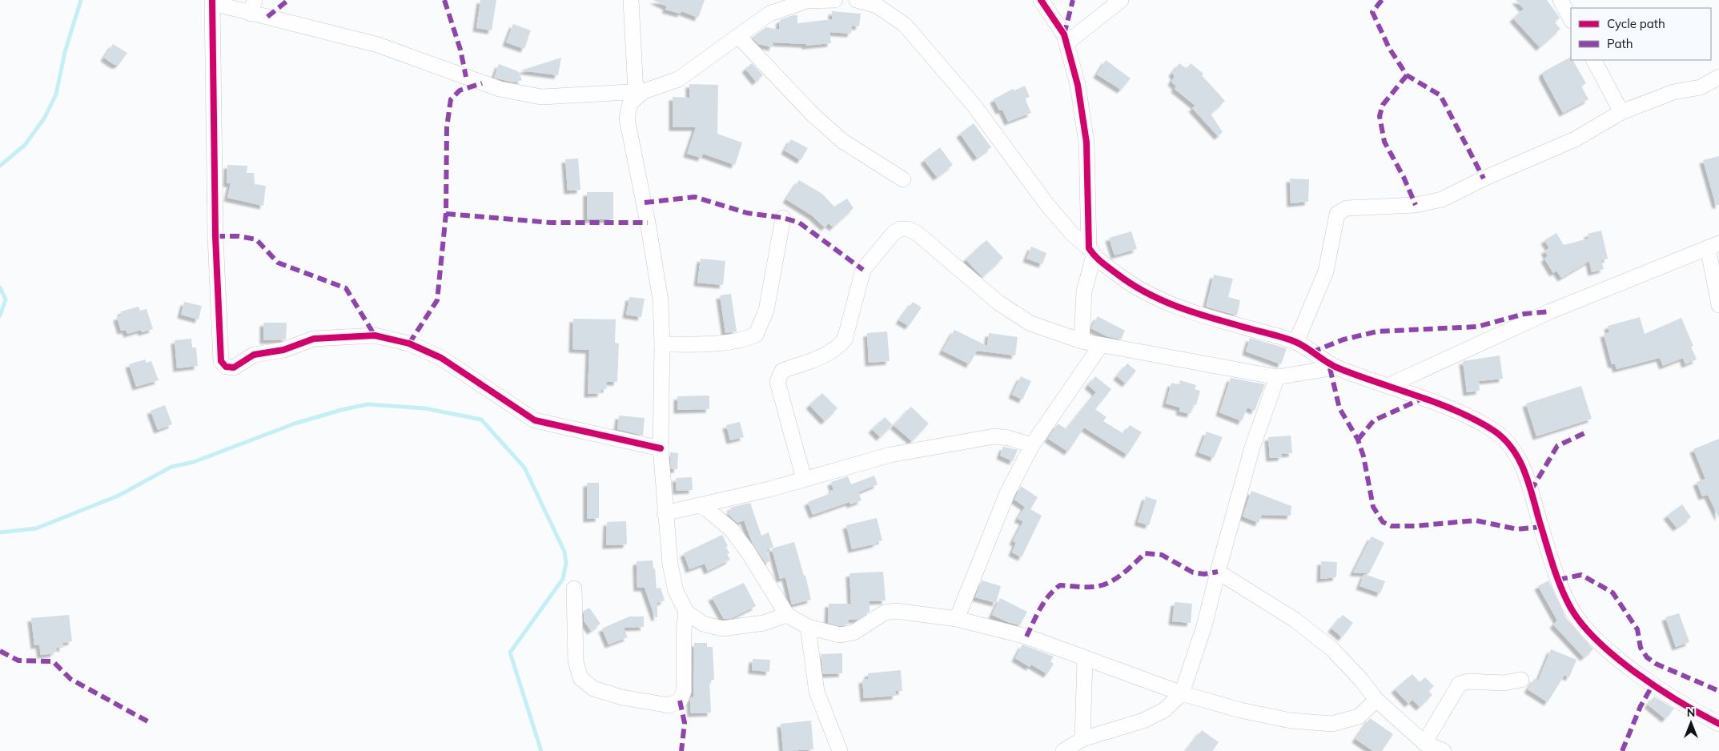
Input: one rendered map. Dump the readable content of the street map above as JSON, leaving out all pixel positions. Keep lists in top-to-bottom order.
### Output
{
  "legend": ["Cycle path", "Path"],
  "north": "top"
}
